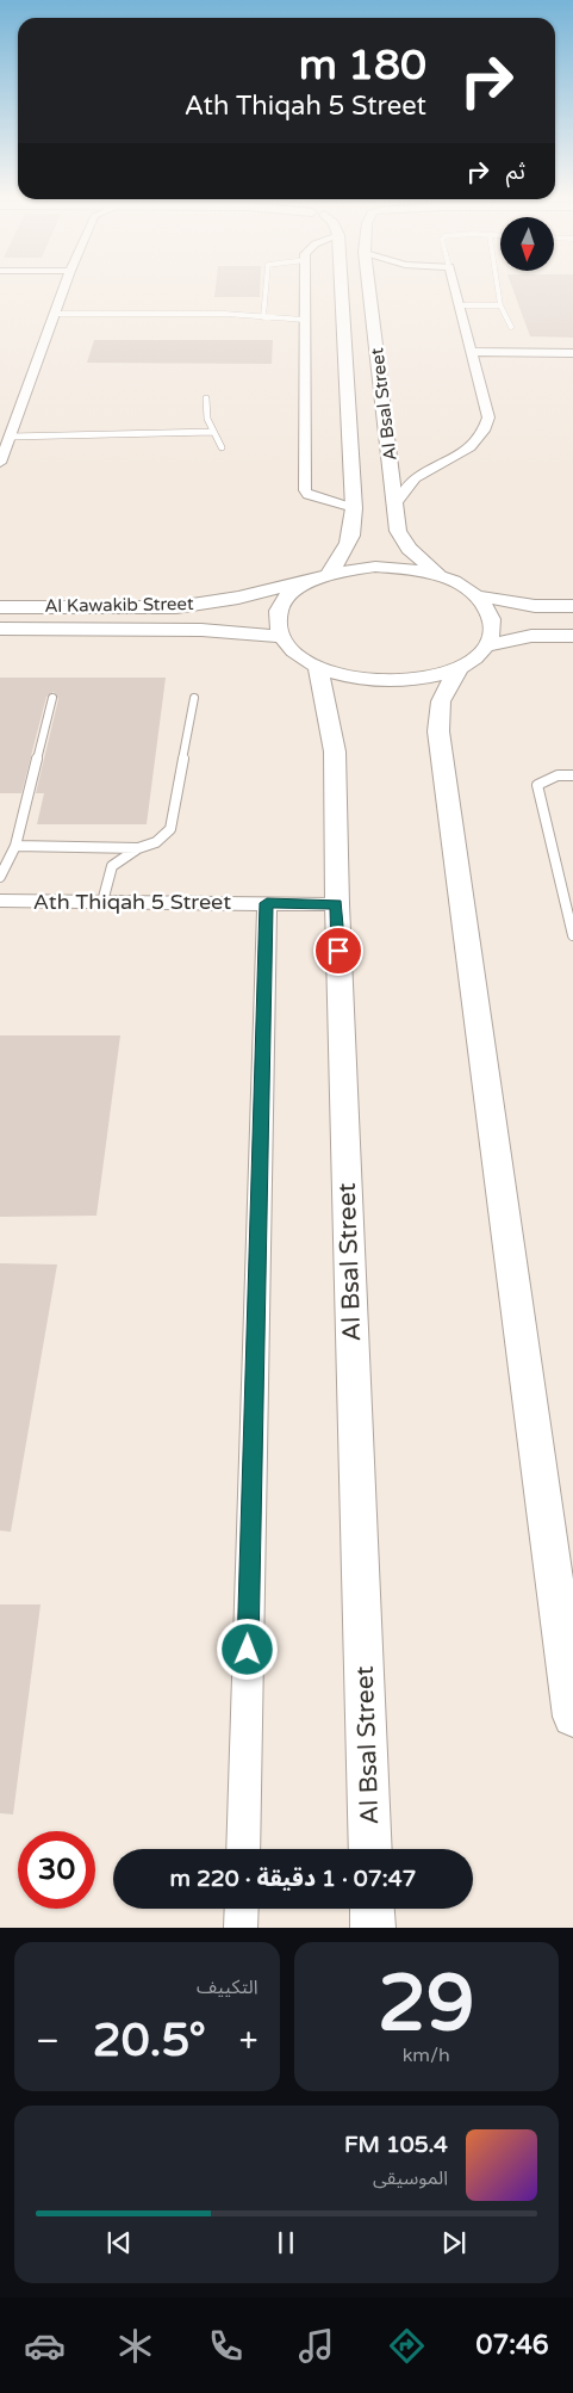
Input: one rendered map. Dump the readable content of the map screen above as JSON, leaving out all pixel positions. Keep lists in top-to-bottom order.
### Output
{
  "streets": {
    "street": ["Al Bsal Street", "Al Kawakib Street", "Ath Thiqah 5 Street"]
  },
  "crossings": [
    ["Al Bsal Street", "Ath Thiqah 5 Street"]
  ],
  "north": "bottom",
  "page": {
    "turn": ["180 m", "Ath Thiqah 5 Street"],
    "then": "ثم",
    "limit": "30",
    "trip": "07:47 · 1 دقيقة · 220 m",
    "tile": [
      ["29", "km/h"],
      "التكييف"
    ],
    "heat": ["−", "20.5°", "+"],
    "song": ["105.4 FM", "الموسيقى"],
    "tabs": "07:46"
  }
}
